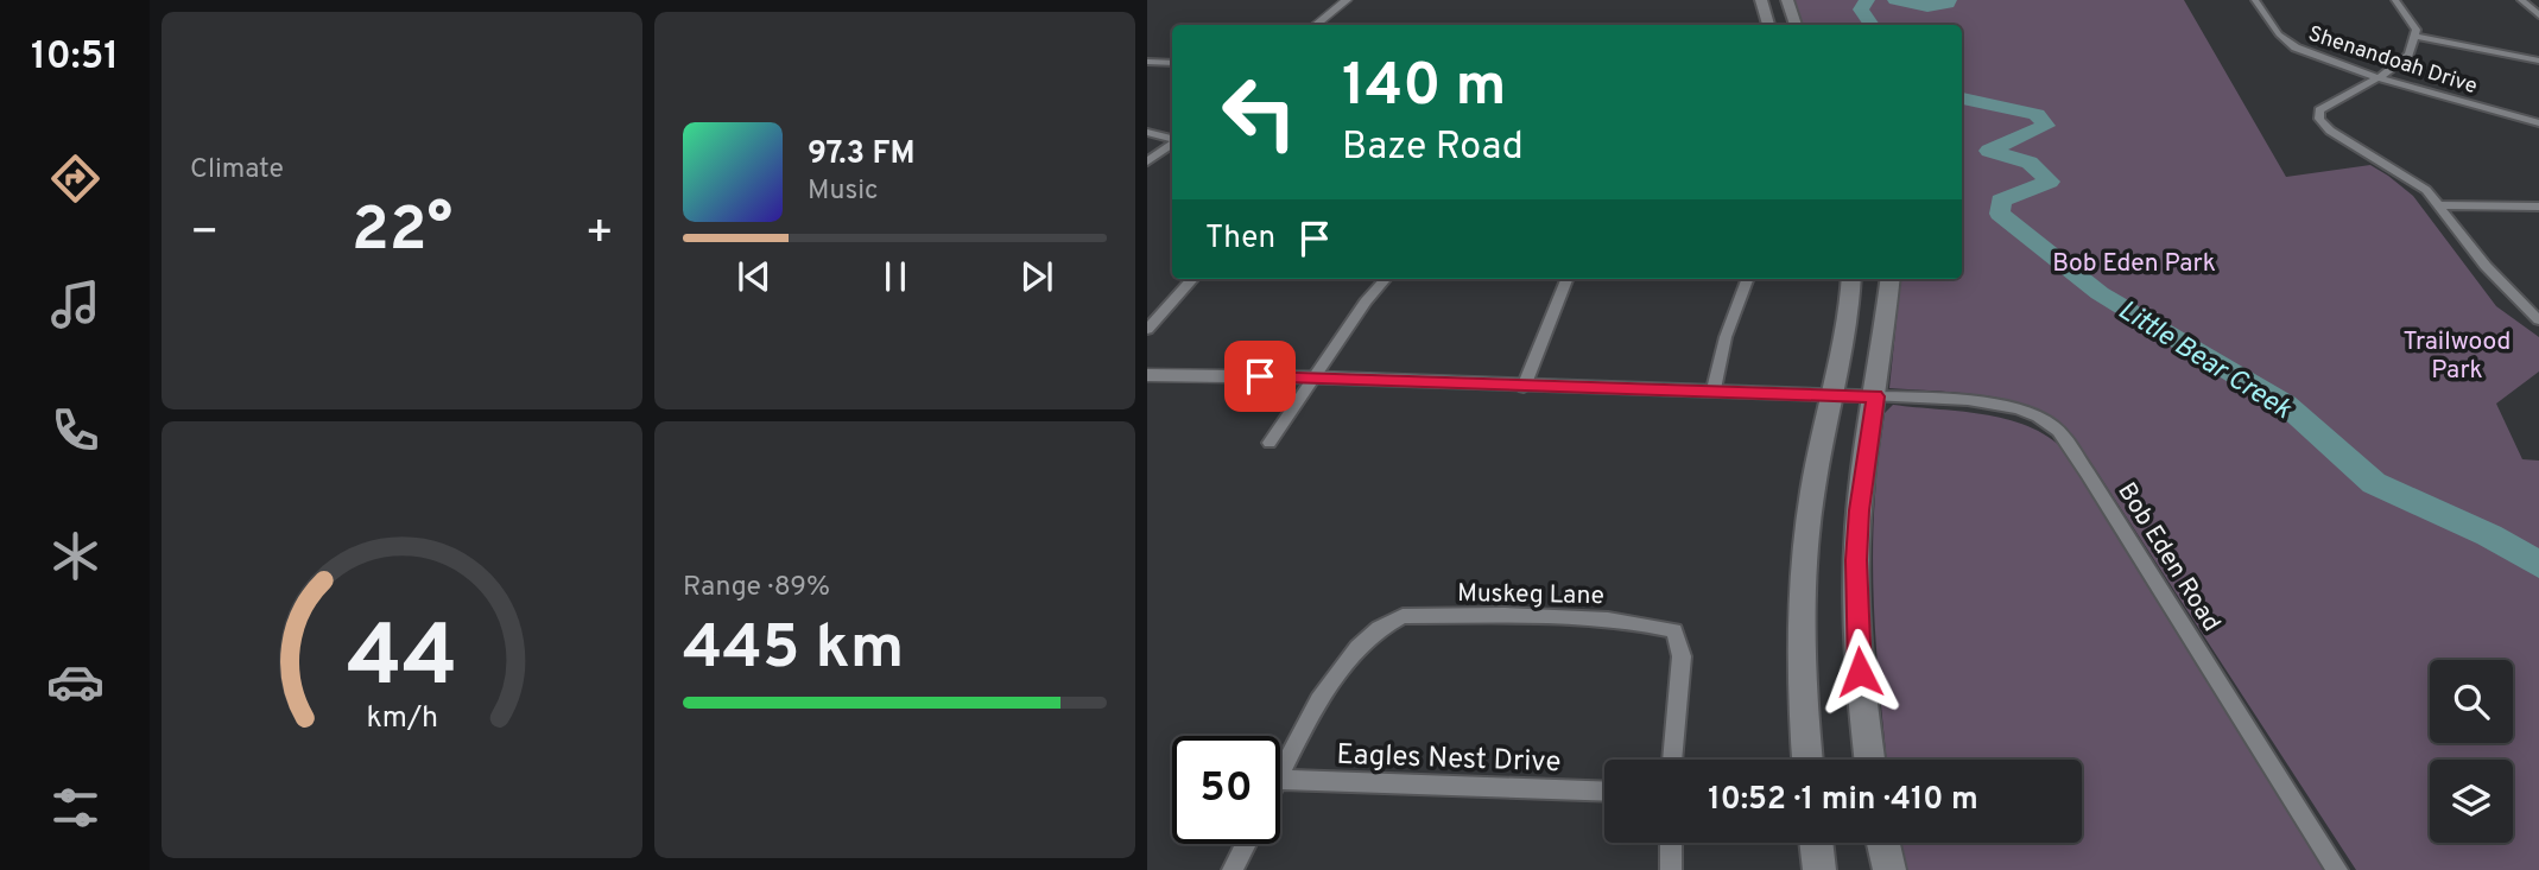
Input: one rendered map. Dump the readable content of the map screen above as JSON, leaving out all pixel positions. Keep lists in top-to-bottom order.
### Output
{
  "streets": {
    "street": [
      "Shenandoah Drive",
      "Bob Eden Road",
      "Muskeg Lane",
      "Eagles Nest Drive"
    ]
  },
  "water": ["Little Bear Creek"],
  "parks": ["Bob Eden Park", "Trailwood Park"],
  "page": {
    "tabs": "10:51",
    "tile": [
      "Climate",
      ["Range · 89%", "445 km"]
    ],
    "turn": ["140 m", "Baze Road"],
    "song": ["97.3 FM", "Music"],
    "heat": ["−", "22°", "+"],
    "then": "Then",
    "limit": "50",
    "trip": "10:52 · 1 min · 410 m",
    "gauge": ["44", "km/h"]
  }
}
